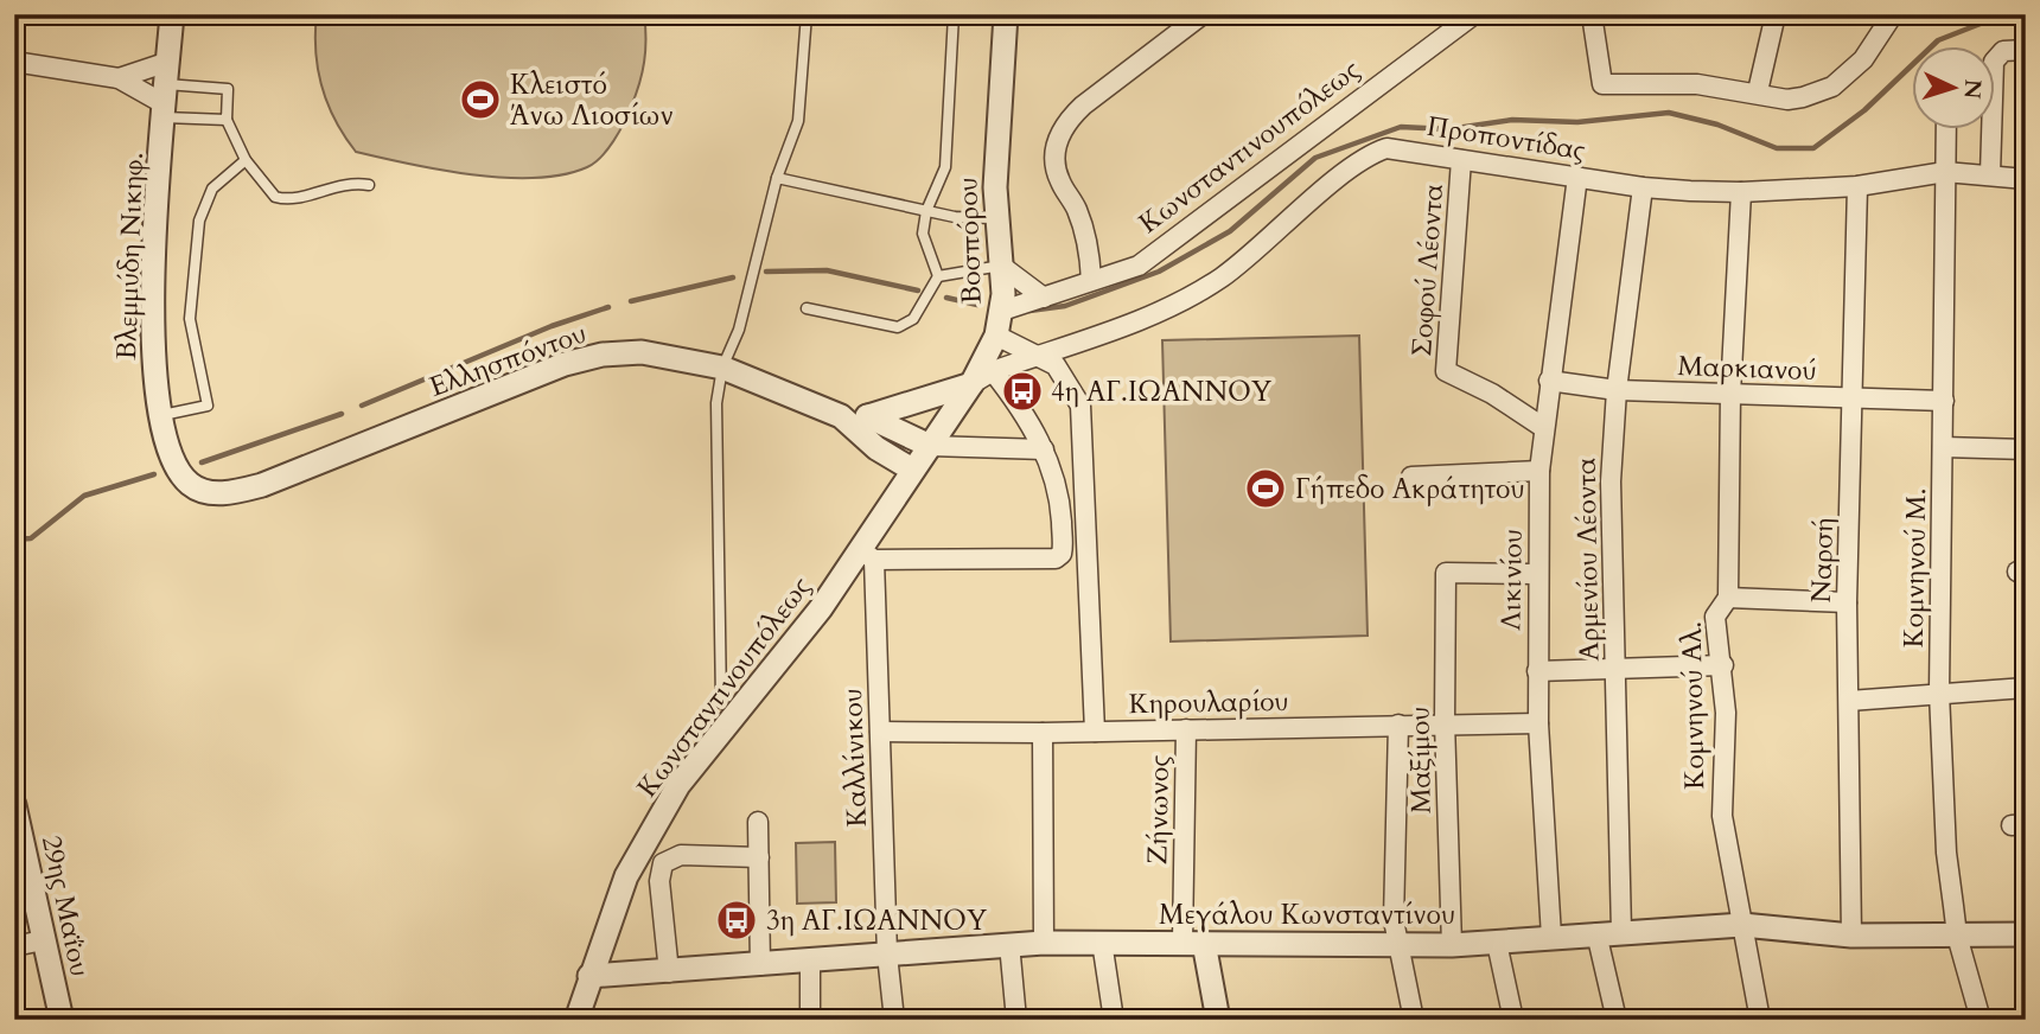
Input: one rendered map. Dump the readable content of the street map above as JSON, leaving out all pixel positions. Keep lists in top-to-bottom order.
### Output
{
  "streets": {
    "street": [
      "Προποντίδας",
      "Κωνσταντινουπόλεως",
      "Βοσπόρου",
      "Βλεμμύδη Νικηφ.",
      "Σοφού Λέοντα",
      "Ελλησπόντου",
      "Μαρκιανού",
      "Αρμενίου Λέοντα",
      "Ναρσή",
      "Κομνηνού Μ.",
      "Λικινίου",
      "Κηρουλαρίου",
      "Κομνηνού Αλ.",
      "Καλλίνικου",
      "Μαξίμου",
      "Ζήνωνος",
      "29ης Μαΐου",
      "Μεγάλου Κωνσταντίνου"
    ]
  },
  "crossings": [
    ["Προποντίδας", "Βοσπόρου"],
    ["Προποντίδας", "Σοφού Λέοντα"],
    ["Προποντίδας", "Αρμενίου Λέοντα"],
    ["Προποντίδας", "Ναρσή"],
    ["Προποντίδας", "Κομνηνού Μ."],
    ["Προποντίδας", "Λικινίου"],
    ["Προποντίδας", "Κομνηνού Αλ."],
    ["Κωνσταντινουπόλεως", "Βοσπόρου"],
    ["Κωνσταντινουπόλεως", "Ελλησπόντου"],
    ["Κωνσταντινουπόλεως", "Καλλίνικου"],
    ["Κωνσταντινουπόλεως", "Μεγάλου Κωνσταντίνου"],
    ["Βοσπόρου", "Ελλησπόντου"],
    ["Βλεμμύδη Νικηφ.", "Ελλησπόντου"],
    ["Σοφού Λέοντα", "Λικινίου"],
    ["Μαρκιανού", "Αρμενίου Λέοντα"],
    ["Μαρκιανού", "Ναρσή"],
    ["Μαρκιανού", "Κομνηνού Μ."],
    ["Μαρκιανού", "Λικινίου"],
    ["Μαρκιανού", "Κομνηνού Αλ."],
    ["Αρμενίου Λέοντα", "Μεγάλου Κωνσταντίνου"],
    ["Ναρσή", "Μεγάλου Κωνσταντίνου"],
    ["Κομνηνού Μ.", "Μεγάλου Κωνσταντίνου"],
    ["Λικινίου", "Κηρουλαρίου"],
    ["Λικινίου", "Μαξίμου"],
    ["Λικινίου", "Μεγάλου Κωνσταντίνου"],
    ["Κηρουλαρίου", "Καλλίνικου"],
    ["Κηρουλαρίου", "Μαξίμου"],
    ["Κηρουλαρίου", "Ζήνωνος"],
    ["Κομνηνού Αλ.", "Μεγάλου Κωνσταντίνου"],
    ["Καλλίνικου", "Μεγάλου Κωνσταντίνου"],
    ["Μαξίμου", "Μεγάλου Κωνσταντίνου"],
    ["Ζήνωνος", "Μεγάλου Κωνσταντίνου"]
  ],
  "places": {
    "sports": ["Κλειστό Άνω Λιοσίων", "Γήπεδο Ακράτητου"],
    "bus stop": ["4η ΑΓ.ΙΩΑΝΝΟΥ", "3η ΑΓ.ΙΩΑΝΝΟΥ"]
  },
  "north": "right"
}
